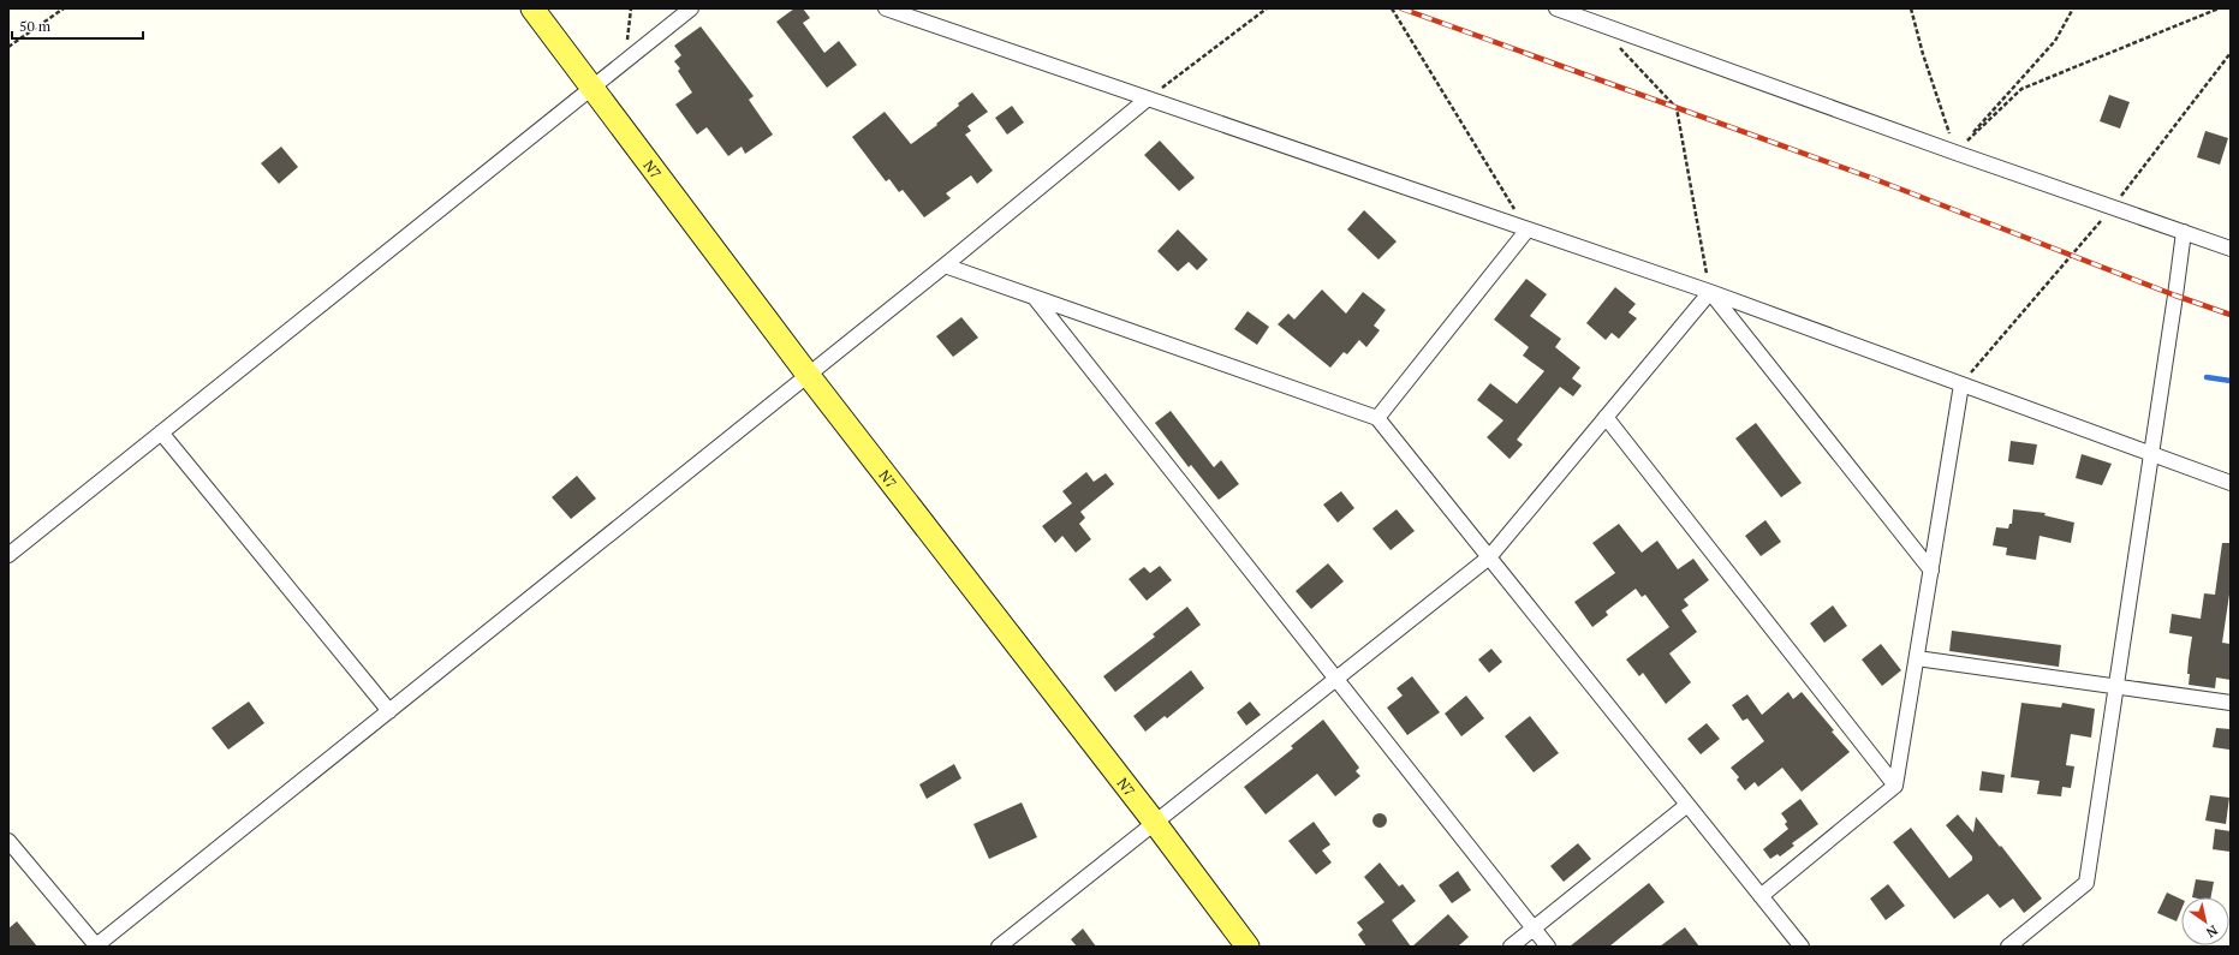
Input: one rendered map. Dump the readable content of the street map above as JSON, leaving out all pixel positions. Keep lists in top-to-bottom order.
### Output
{
  "streets": {
    "main road": ["N7"]
  },
  "scale_bar": "50 m",
  "north": "bottom right"
}
